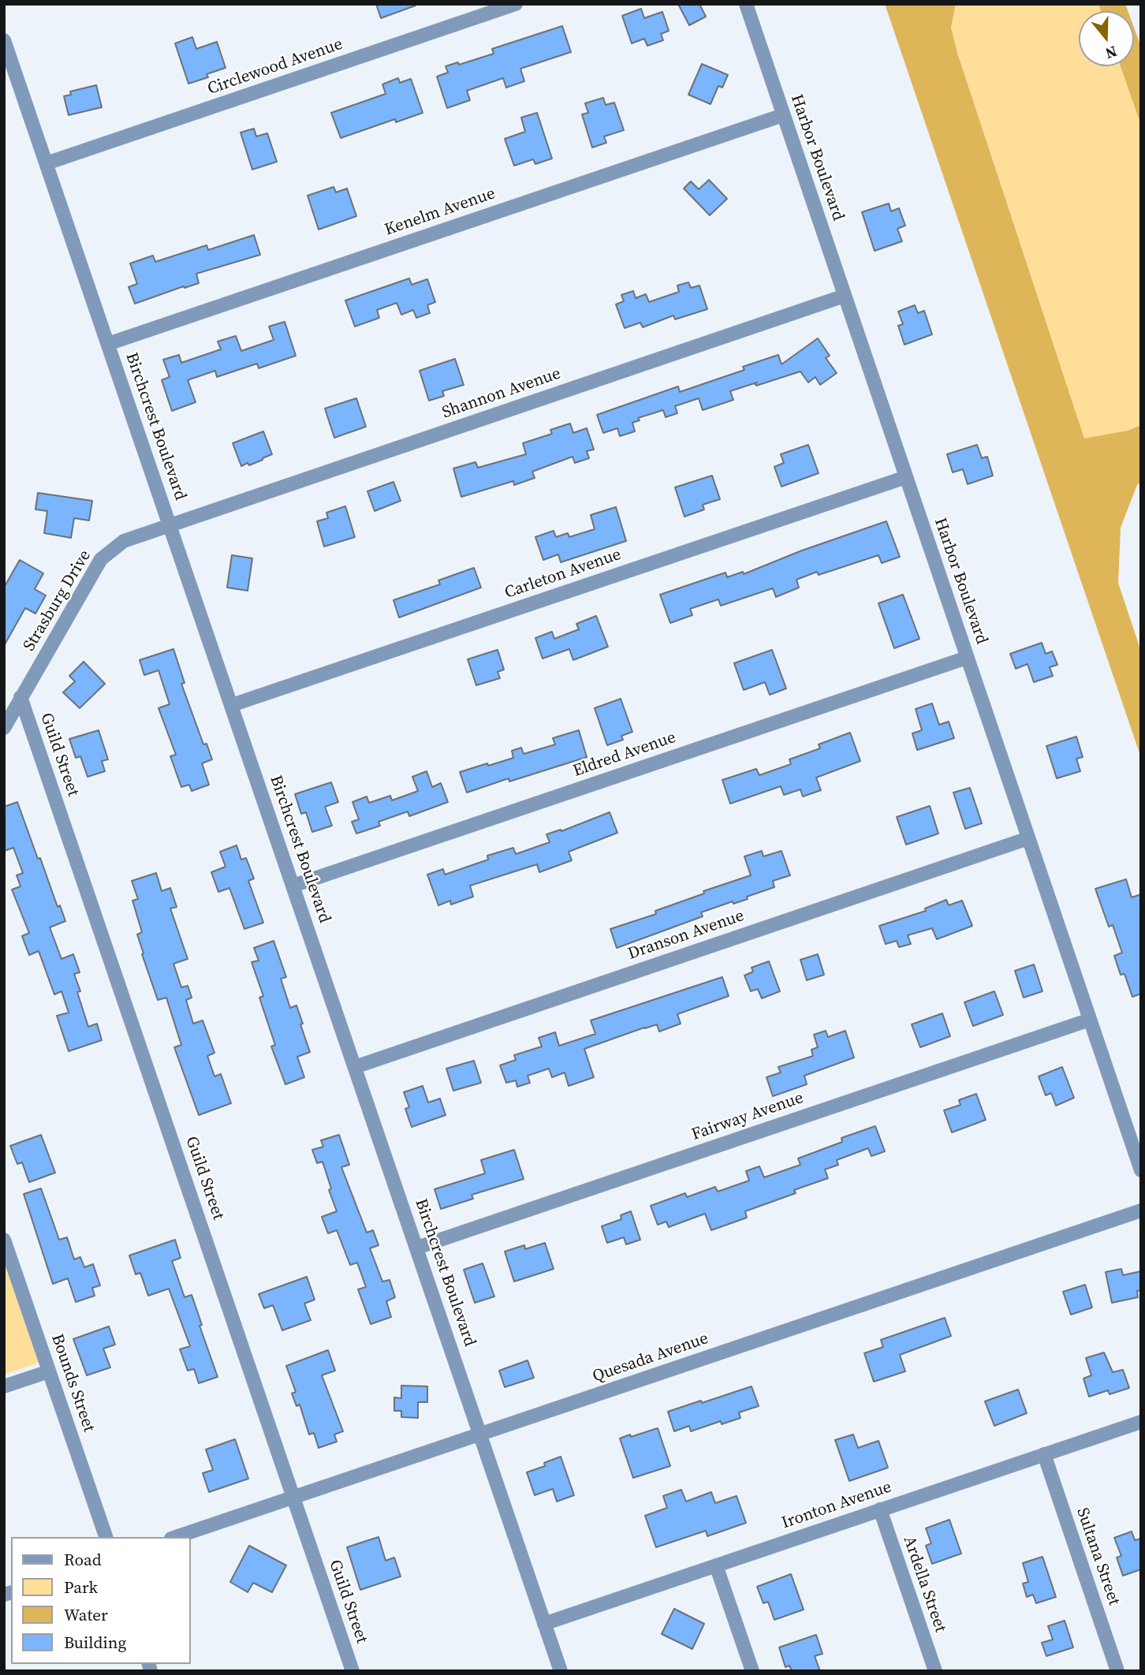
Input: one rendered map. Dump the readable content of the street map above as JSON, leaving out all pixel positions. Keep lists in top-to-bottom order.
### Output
{
  "streets": {
    "street": [
      "Circlewood Avenue",
      "Harbor Boulevard",
      "Kenelm Avenue",
      "Shannon Avenue",
      "Birchcrest Boulevard",
      "Carleton Avenue",
      "Strasburg Drive",
      "Guild Street",
      "Eldred Avenue",
      "Dranson Avenue",
      "Fairway Avenue",
      "Quesada Avenue",
      "Bounds Street",
      "Ironton Avenue",
      "Sultana Street",
      "Ardella Street"
    ]
  },
  "crossings": [
    ["Circlewood Avenue", "Birchcrest Boulevard"],
    ["Harbor Boulevard", "Kenelm Avenue"],
    ["Harbor Boulevard", "Shannon Avenue"],
    ["Harbor Boulevard", "Carleton Avenue"],
    ["Harbor Boulevard", "Eldred Avenue"],
    ["Harbor Boulevard", "Dranson Avenue"],
    ["Harbor Boulevard", "Fairway Avenue"],
    ["Kenelm Avenue", "Birchcrest Boulevard"],
    ["Shannon Avenue", "Birchcrest Boulevard"],
    ["Shannon Avenue", "Strasburg Drive"],
    ["Birchcrest Boulevard", "Carleton Avenue"],
    ["Birchcrest Boulevard", "Strasburg Drive"],
    ["Birchcrest Boulevard", "Eldred Avenue"],
    ["Birchcrest Boulevard", "Dranson Avenue"],
    ["Birchcrest Boulevard", "Fairway Avenue"],
    ["Birchcrest Boulevard", "Quesada Avenue"],
    ["Birchcrest Boulevard", "Ironton Avenue"],
    ["Strasburg Drive", "Guild Street"],
    ["Guild Street", "Quesada Avenue"],
    ["Ironton Avenue", "Sultana Street"],
    ["Ironton Avenue", "Ardella Street"]
  ],
  "legend": [
    "Road",
    "Park",
    "Water",
    "Building"
  ],
  "north": "bottom"
}
